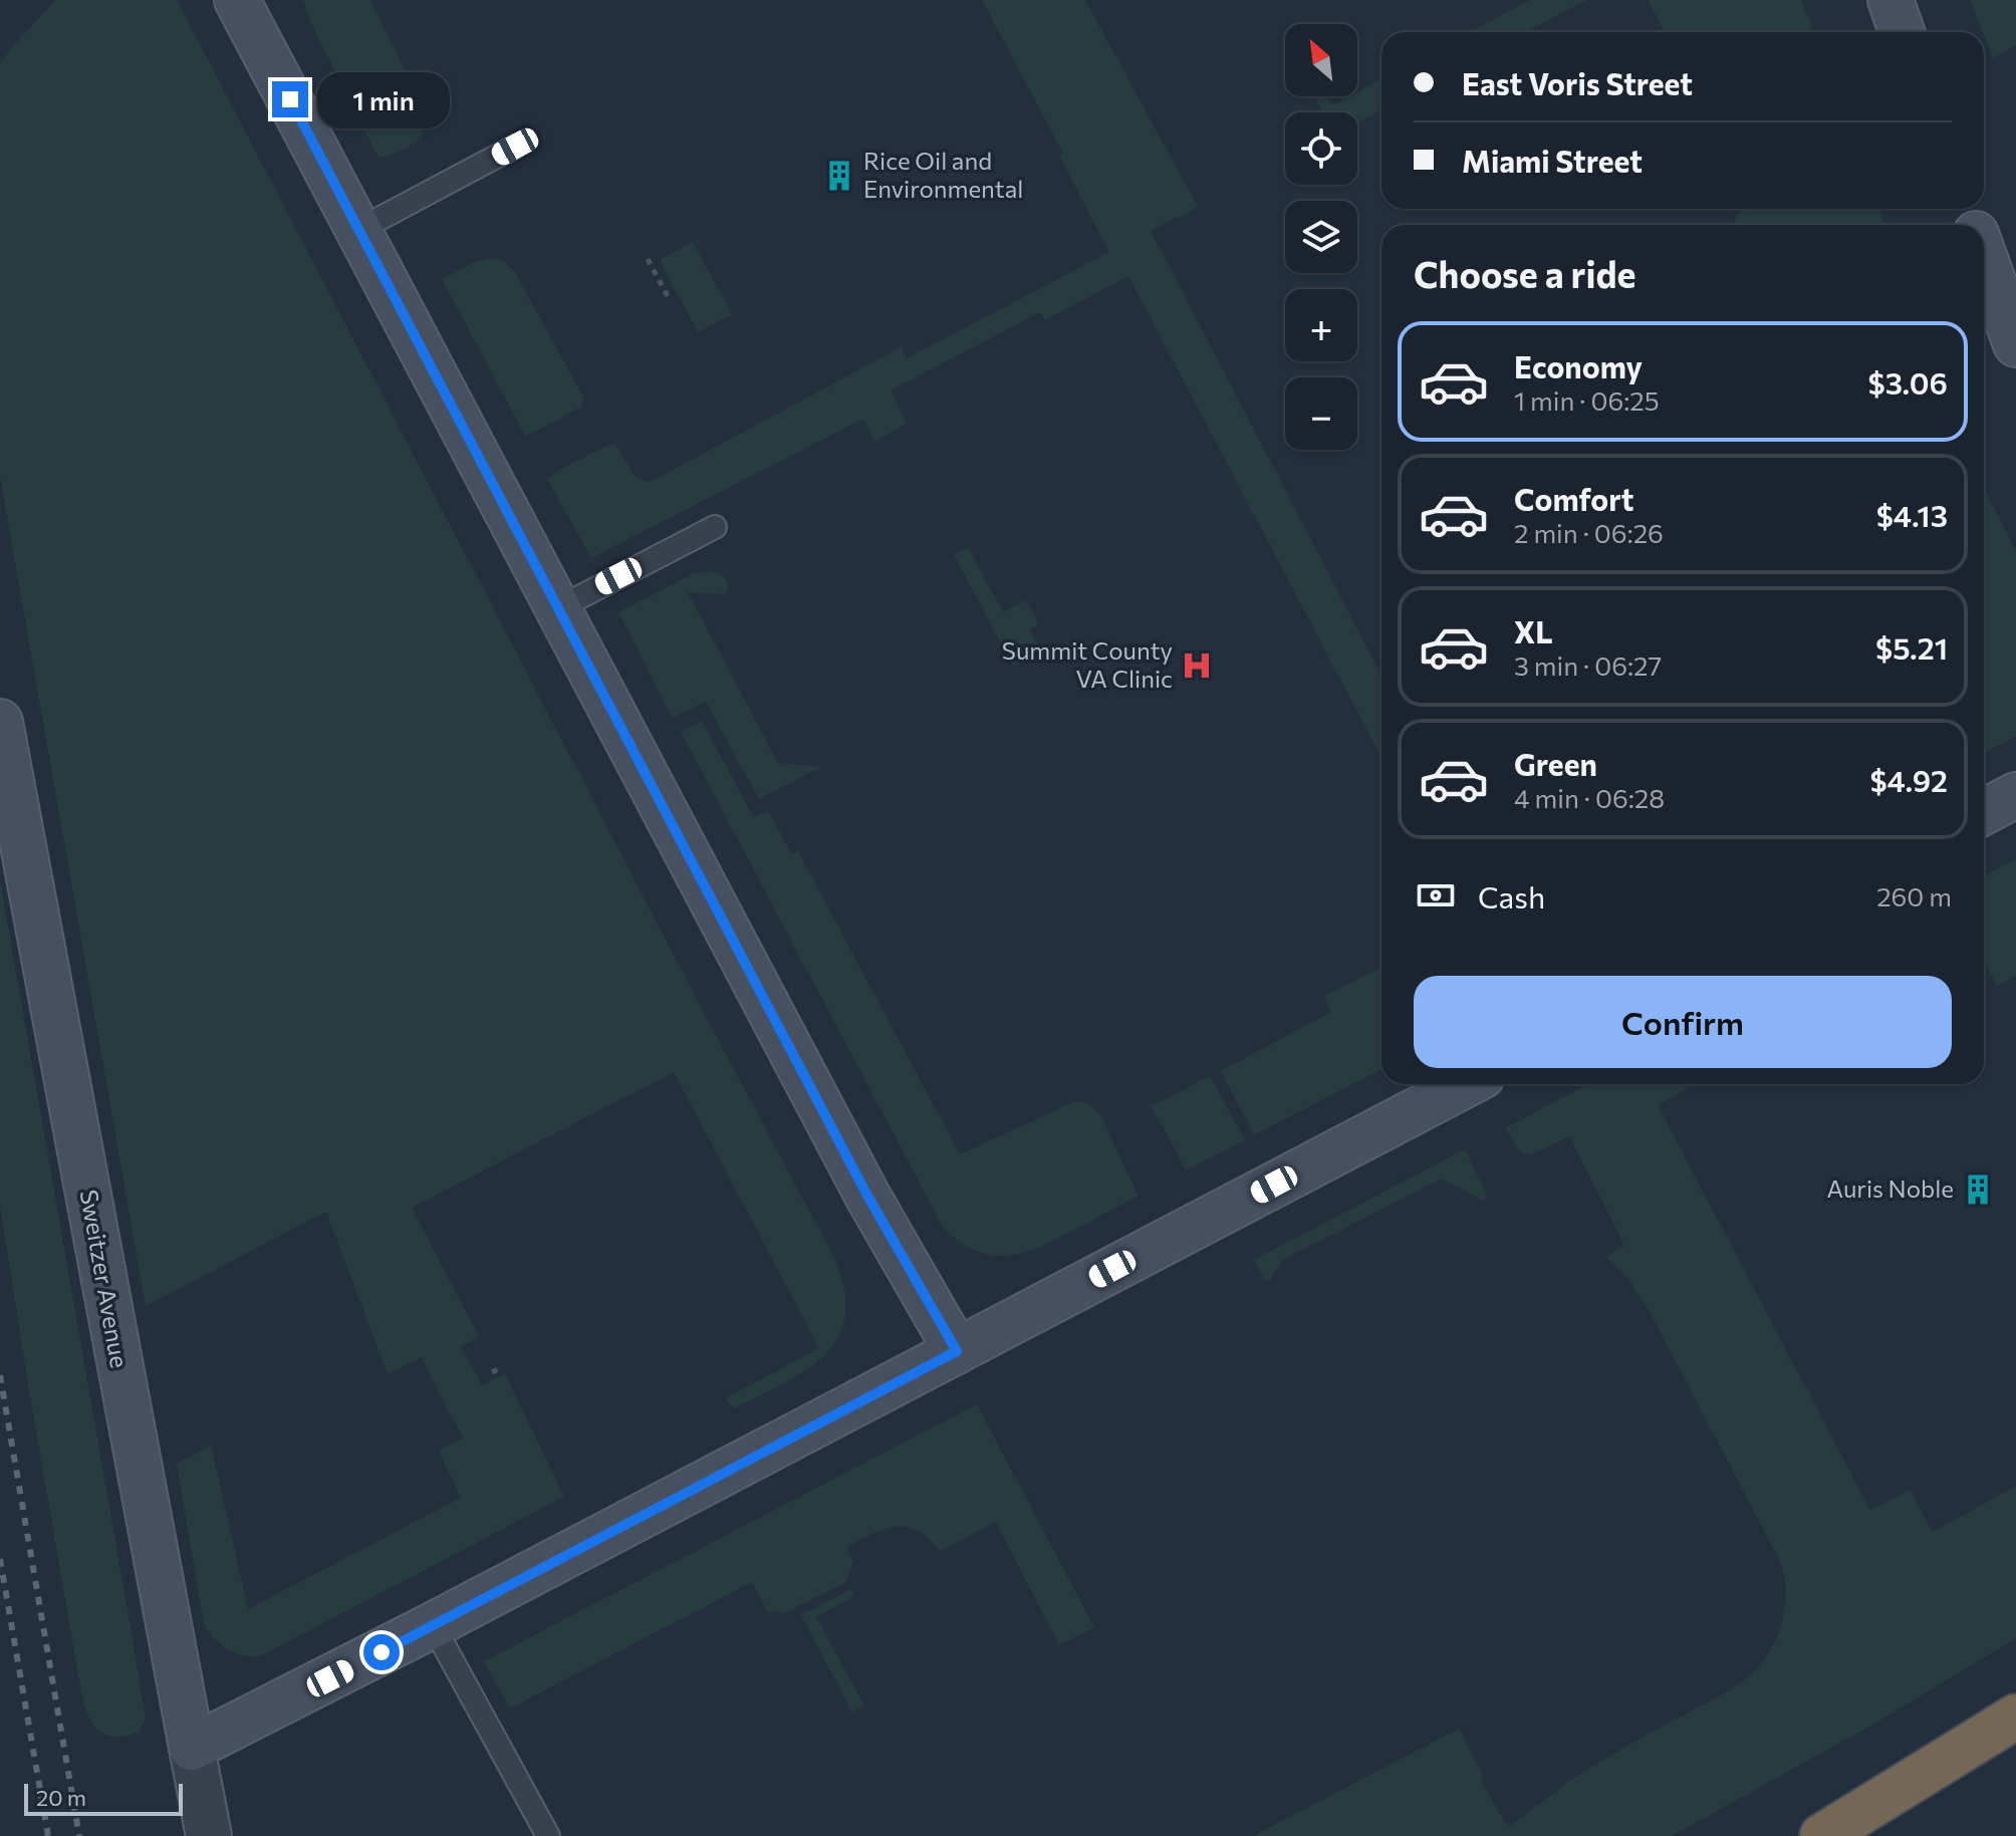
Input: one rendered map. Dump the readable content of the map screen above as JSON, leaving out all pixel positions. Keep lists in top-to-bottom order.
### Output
{
  "streets": {
    "street": ["Sweitzer Avenue"]
  },
  "places": {
    "building": ["Rice Oil and Environmental", "Auris Noble"],
    "hospital": ["Summit County VA Clinic"]
  },
  "scale_bar": "20 m",
  "north": "top left",
  "page": {
    "map_buttons": ["+", "−"],
    "banner": ["East Voris Street", "Miami Street"],
    "bubble": "1 min",
    "heading": "Choose a ride",
    "list": [
      {
        "name": "Economy",
        "note": "1 min · 06:25",
        "value": "$3.06"
      },
      {
        "name": "Comfort",
        "note": "2 min · 06:26",
        "value": "$4.13"
      },
      {
        "name": "XL",
        "note": "3 min · 06:27",
        "value": "$5.21"
      },
      {
        "name": "Green",
        "note": "4 min · 06:28",
        "value": "$4.92"
      }
    ],
    "pay": ["Cash", "260 m"],
    "buttons": "Confirm",
    "scale": "20 m"
  }
}
